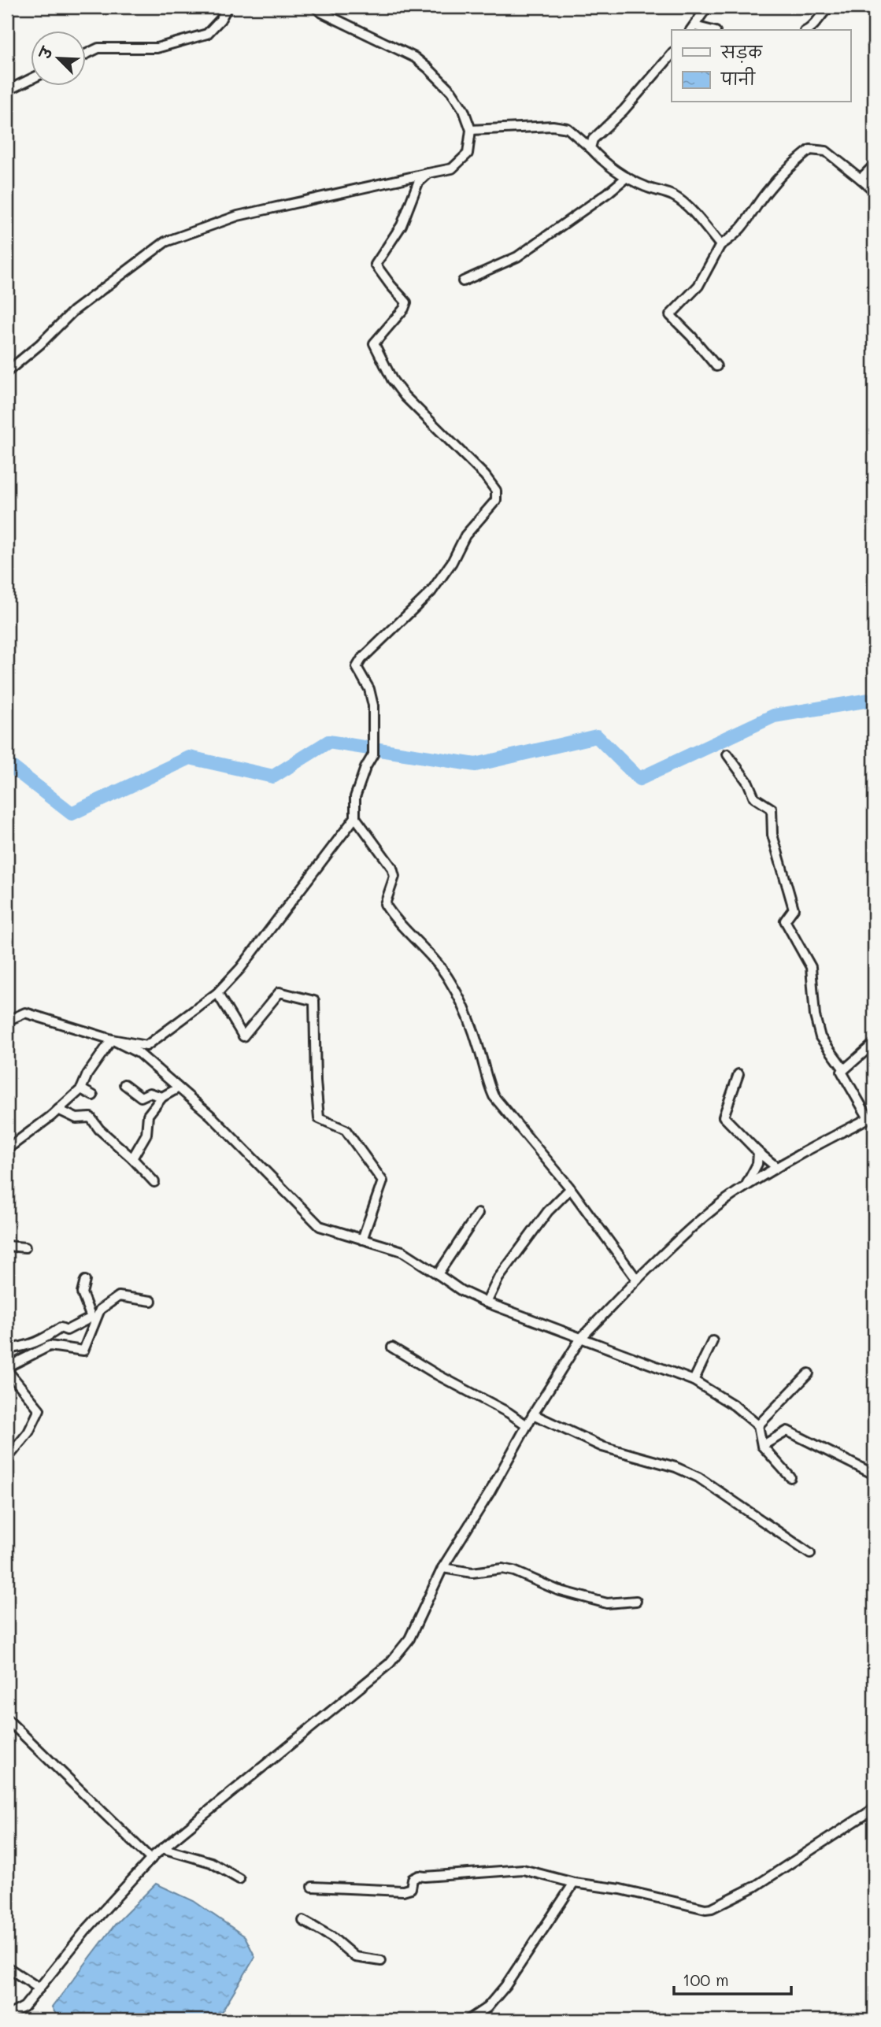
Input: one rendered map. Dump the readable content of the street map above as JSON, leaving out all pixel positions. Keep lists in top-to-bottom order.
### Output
{
  "legend": ["सड़क", "पानी"],
  "scale_bar": "100 m",
  "north": "top left"
}
